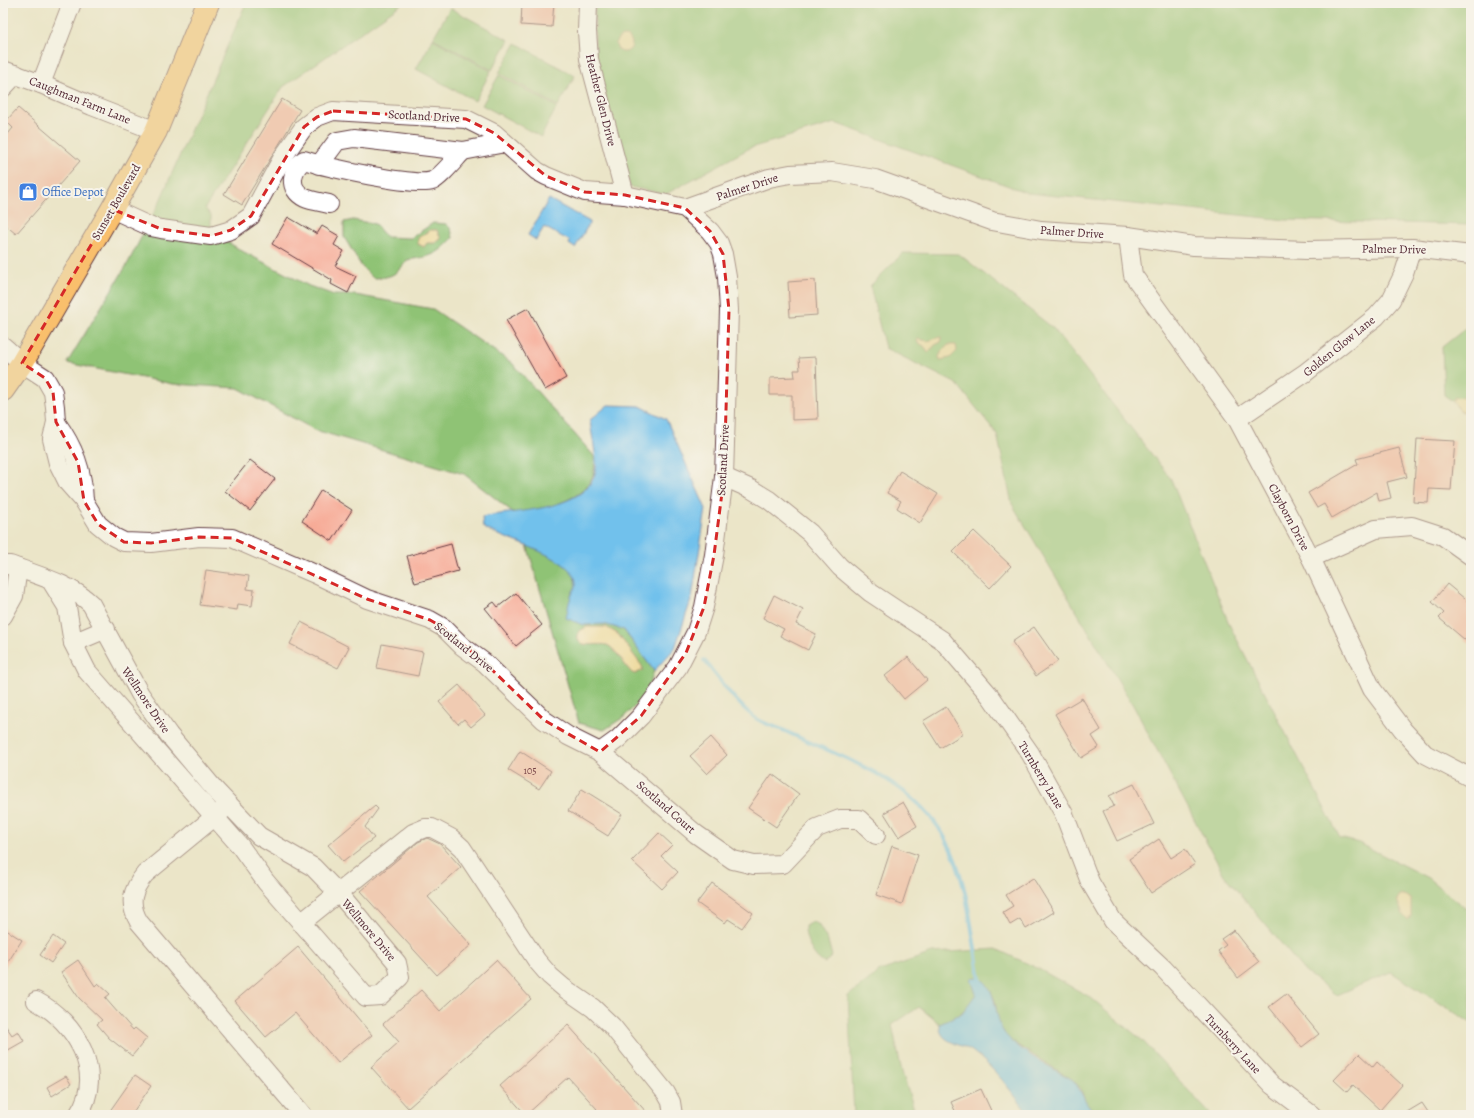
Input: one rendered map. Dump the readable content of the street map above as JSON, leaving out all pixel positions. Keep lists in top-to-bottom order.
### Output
{
  "streets": {
    "main road": ["Sunset Boulevard"],
    "street": [
      "Caughman Farm Lane",
      "Heather Glen Drive",
      "Scotland Drive",
      "Palmer Drive",
      "Golden Glow Lane",
      "Clayborn Drive",
      "Wellmore Drive",
      "Turnberry Lane",
      "Scotland Court"
    ]
  },
  "crossings": [
    ["Caughman Farm Lane", "Sunset Boulevard"],
    ["Heather Glen Drive", "Scotland Drive"],
    ["Scotland Drive", "Palmer Drive"],
    ["Scotland Drive", "Sunset Boulevard"],
    ["Scotland Drive", "Turnberry Lane"],
    ["Scotland Drive", "Scotland Court"],
    ["Palmer Drive", "Golden Glow Lane"],
    ["Palmer Drive", "Clayborn Drive"],
    ["Golden Glow Lane", "Clayborn Drive"]
  ],
  "places": {
    "shop": ["Office Depot"]
  },
  "house_numbers": ["105"]
}
